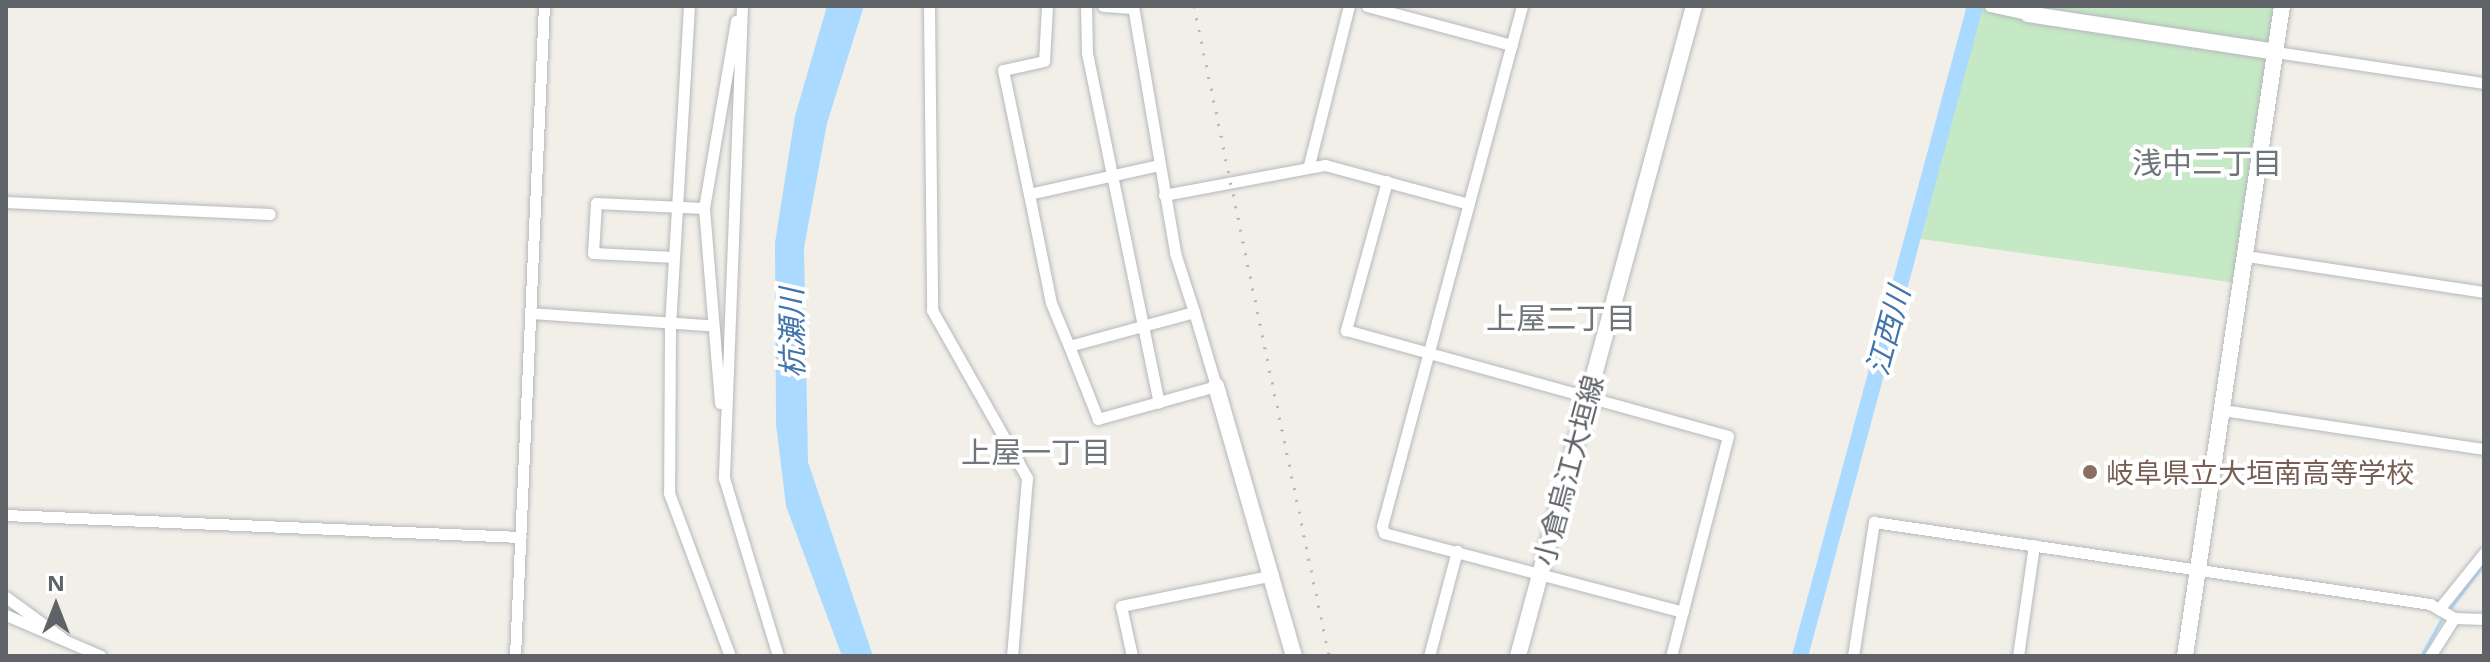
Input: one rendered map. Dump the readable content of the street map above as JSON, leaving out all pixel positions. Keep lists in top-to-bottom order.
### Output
{
  "streets": {
    "street": ["小倉烏江大垣線"]
  },
  "districts": ["浅中二丁目", "上屋二丁目", "上屋一丁目"],
  "water": ["江西川", "杭瀬川"],
  "places": ["岐阜県立大垣南高等学校"],
  "north": "top"
}
